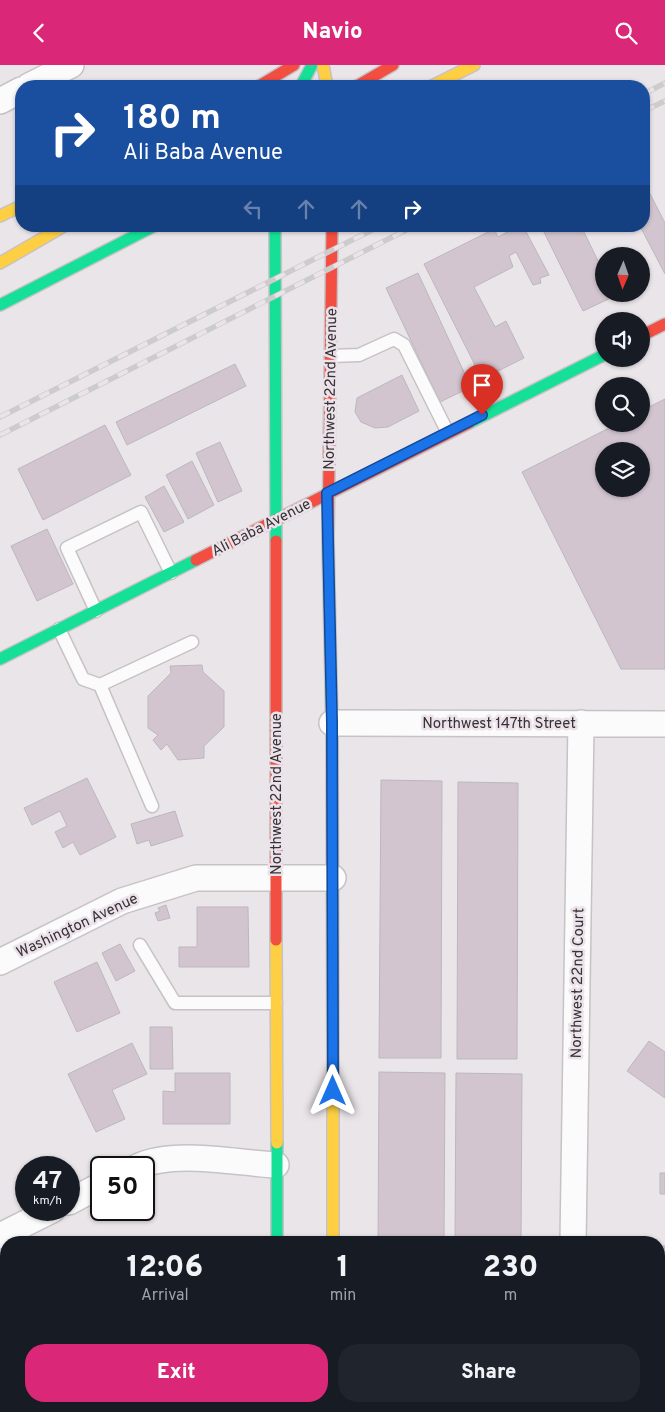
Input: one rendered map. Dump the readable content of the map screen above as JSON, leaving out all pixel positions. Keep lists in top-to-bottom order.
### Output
{
  "streets": {
    "main road": ["Northwest 22nd Avenue", "Ali Baba Avenue"],
    "street": ["Northwest 147th Street", "Washington Avenue", "Northwest 22nd Court"]
  },
  "crossings": [
    ["Northwest 22nd Avenue", "Ali Baba Avenue"],
    ["Northwest 22nd Avenue", "Northwest 147th Street"],
    ["Northwest 22nd Avenue", "Washington Avenue"],
    ["Northwest 147th Street", "Northwest 22nd Court"]
  ],
  "north": "bottom",
  "page": {
    "header": "Navio",
    "turn": ["180 m", "Ali Baba Avenue"],
    "speed": "47 km/h",
    "limit": "50",
    "eta": [
      "12:06",
      "Arrival",
      "1",
      "min",
      "230",
      "m"
    ],
    "buttons": ["Exit", "Share"]
  }
}
